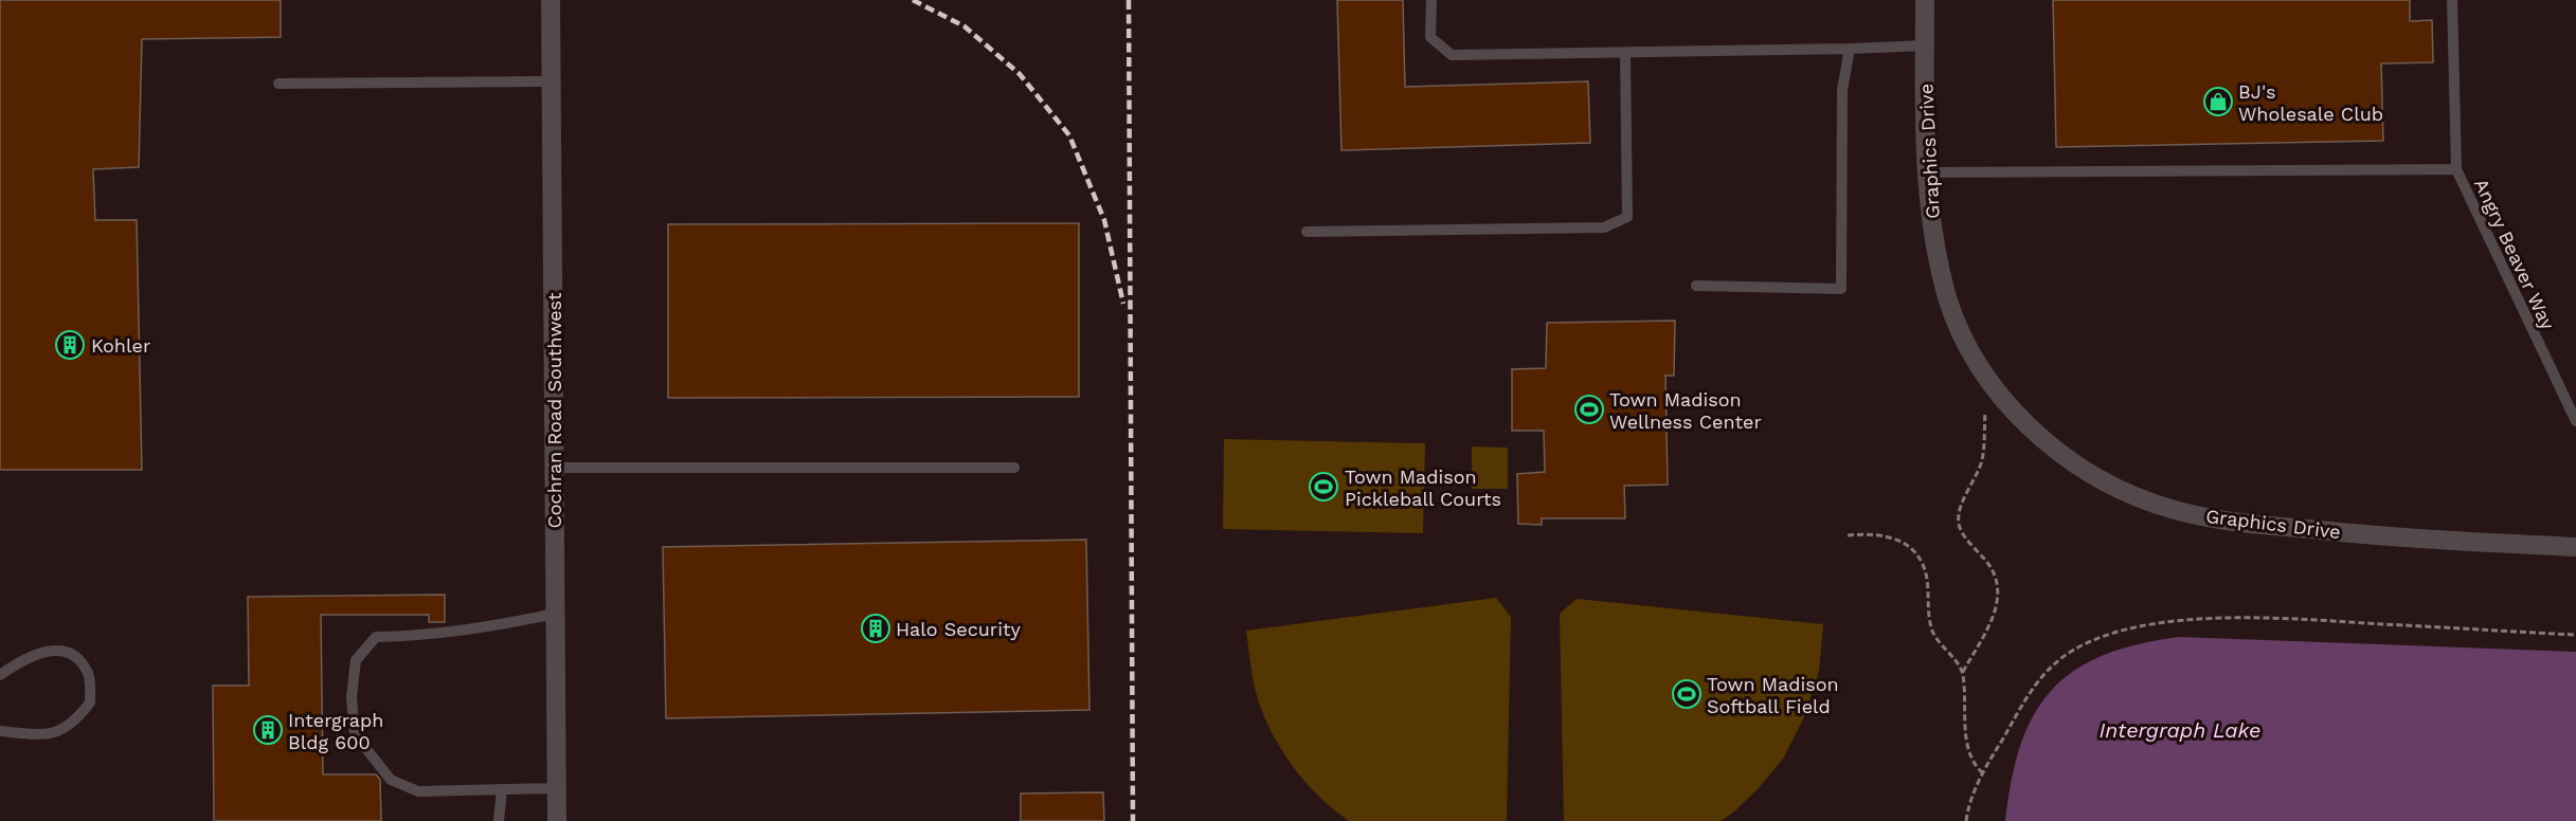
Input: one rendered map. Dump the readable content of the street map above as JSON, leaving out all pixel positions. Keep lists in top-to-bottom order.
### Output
{
  "streets": {
    "street": ["Graphics Drive", "Cochran Road Southwest"],
    "lane": ["Angry Beaver Way"]
  },
  "water": ["Intergraph Lake"],
  "places": {
    "shop": ["BJ's Wholesale Club"],
    "building": ["Kohler", "Halo Security", "Intergraph Bldg 600"],
    "sports": ["Town Madison Wellness Center", "Town Madison Pickleball Courts", "Town Madison Softball Field"]
  }
}
